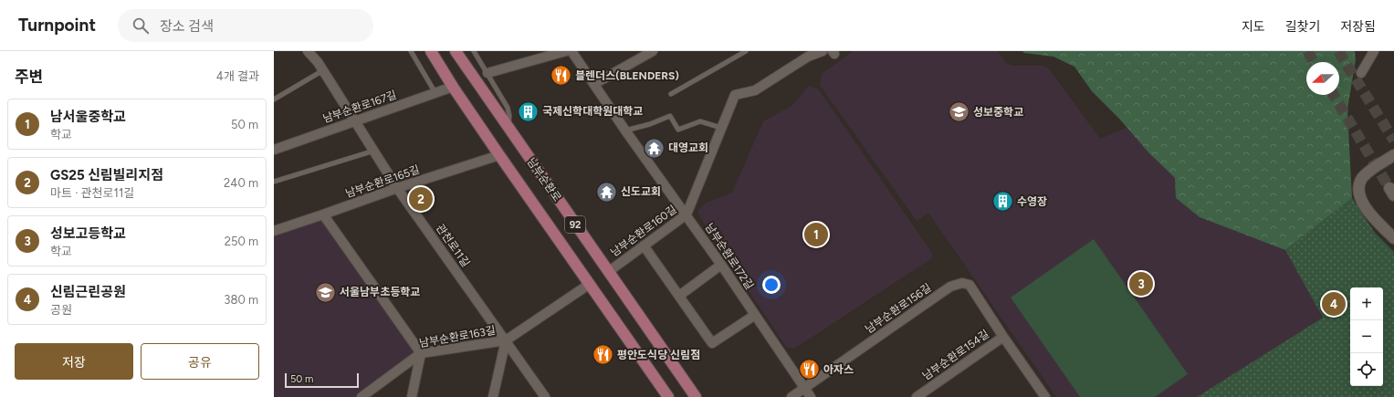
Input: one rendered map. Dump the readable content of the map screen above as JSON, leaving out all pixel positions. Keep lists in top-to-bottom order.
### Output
{
  "streets": {
    "main road": ["남부순환로", "92"],
    "street": [
      "남부순환로167길",
      "남부순환로165길",
      "남부순환로160길",
      "관천로11길",
      "남부순환로172길",
      "남부순환로156길",
      "남부순환로163길",
      "남부순환로154길"
    ]
  },
  "crossings": [
    ["남부순환로167길", "남부순환로"],
    ["남부순환로167길", "관천로11길"],
    ["남부순환로", "남부순환로165길"],
    ["남부순환로", "남부순환로160길"],
    ["남부순환로165길", "관천로11길"],
    ["남부순환로160길", "남부순환로172길"],
    ["관천로11길", "남부순환로163길"],
    ["남부순환로172길", "남부순환로156길"],
    ["남부순환로156길", "남부순환로154길"]
  ],
  "places": {
    "restaurant": ["블렌더스(BLENDERS)", "평안도식당 신림점", "아자스"],
    "building": ["국제신학대학원대학교", "수영장"],
    "school or university": ["성보중학교", "서울남부초등학교"],
    "temple": ["대영교회", "신도교회"]
  },
  "scale_bar": "50 m",
  "north": "left",
  "page": {
    "header": "Turnpoint",
    "search": "장소 검색",
    "nav": ["지도", "길찾기", "저장됨"],
    "heading": ["주변", "4개 결과"],
    "list": [
      {
        "mark": "1",
        "name": "남서울중학교",
        "note": "학교",
        "value": "50 m"
      },
      {
        "mark": "2",
        "name": "GS25 신림빌리지점",
        "note": "마트 · 관천로11길",
        "value": "240 m"
      },
      {
        "mark": "3",
        "name": "성보고등학교",
        "note": "학교",
        "value": "250 m"
      },
      {
        "mark": "4",
        "name": "신림근린공원",
        "note": "공원",
        "value": "380 m"
      }
    ],
    "pins": [
      "2",
      "1",
      "3",
      "4"
    ],
    "map_buttons": ["+", "−"],
    "buttons": ["저장", "공유"],
    "scale": "50 m"
  }
}
